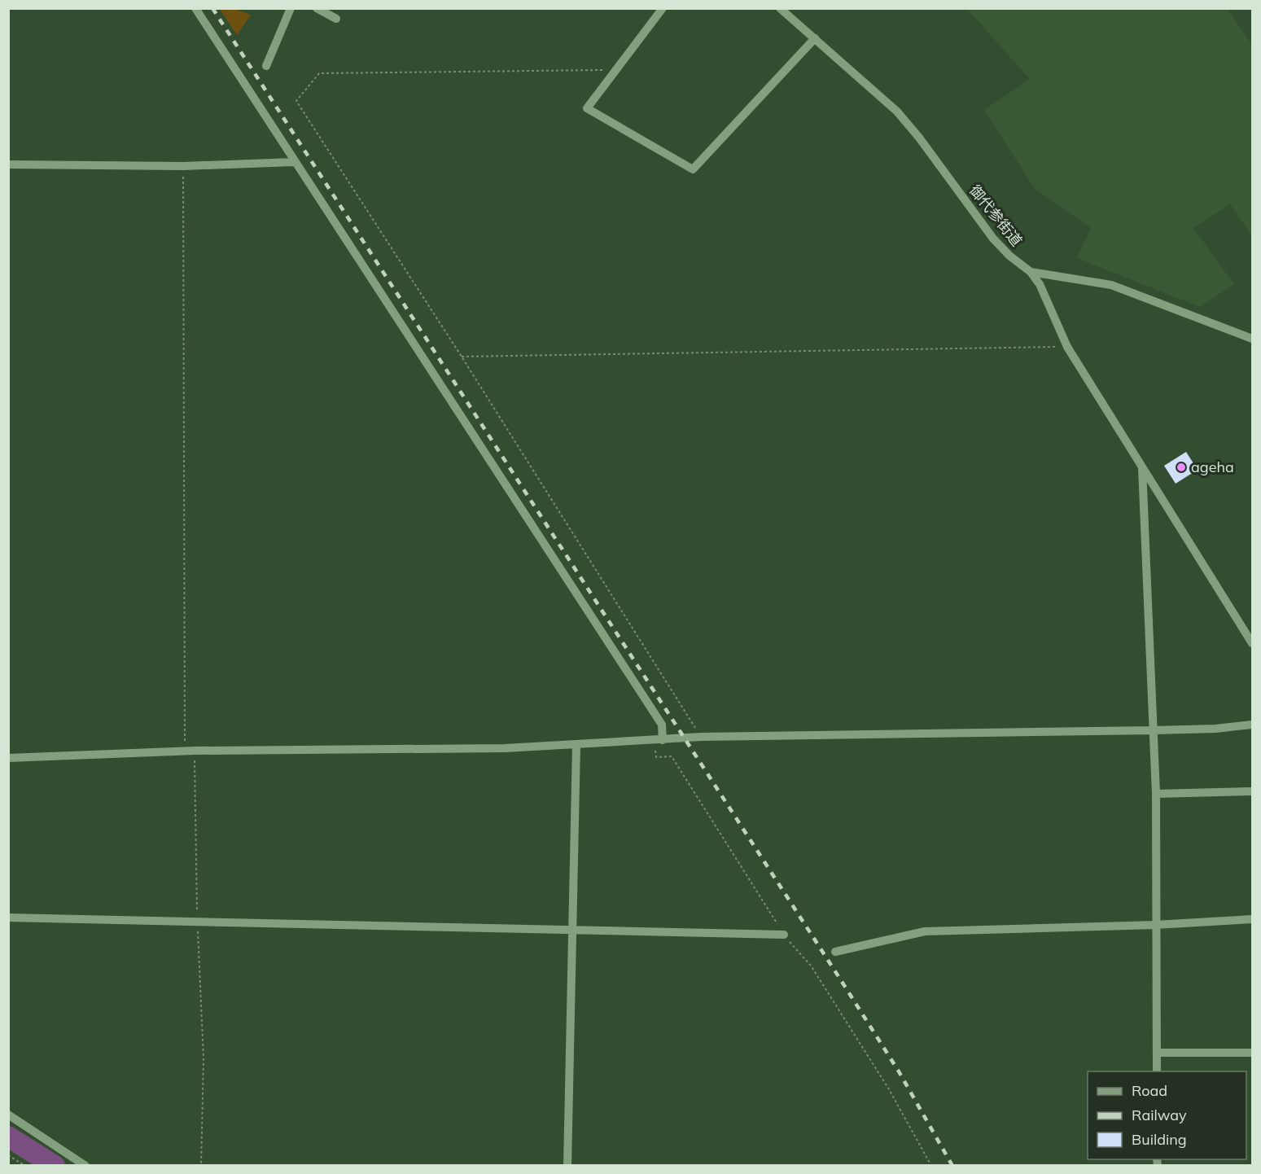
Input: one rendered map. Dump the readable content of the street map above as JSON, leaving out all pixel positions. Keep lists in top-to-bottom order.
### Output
{
  "streets": {
    "street": ["御代参街道"]
  },
  "places": ["ageha"],
  "legend": ["Road", "Railway", "Building"]
}
